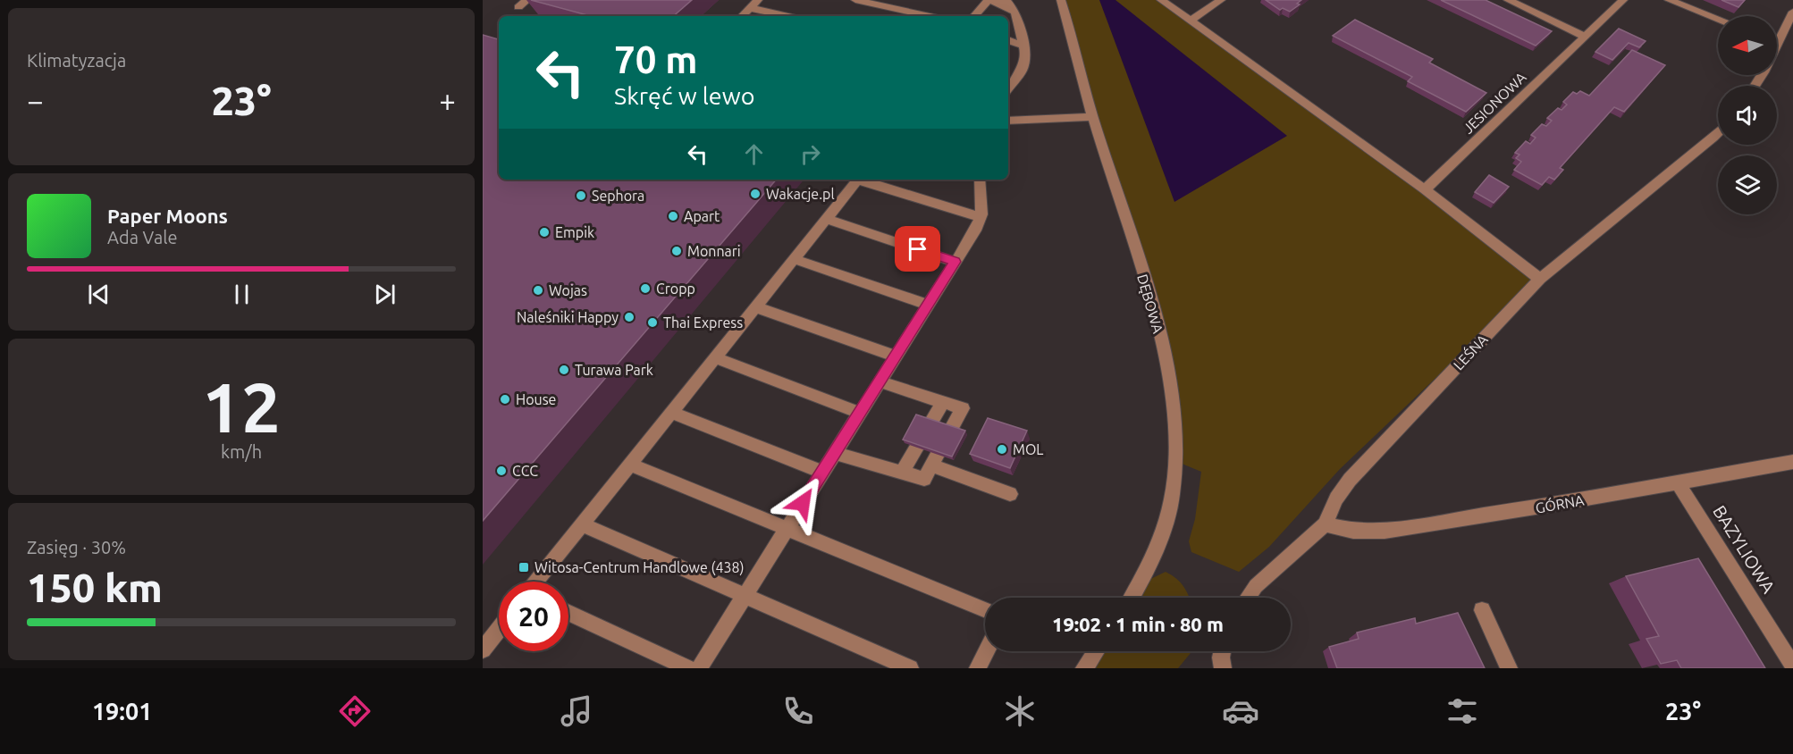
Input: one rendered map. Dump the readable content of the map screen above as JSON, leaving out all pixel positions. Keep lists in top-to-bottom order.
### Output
{
  "streets": {
    "street": [
      "JESIONOWA",
      "DĘBOWA",
      "LEŚNA",
      "GÓRNA",
      "BAZYLIOWA"
    ]
  },
  "crossings": [
    ["LEŚNA", "GÓRNA"],
    ["GÓRNA", "BAZYLIOWA"]
  ],
  "places": {
    "other": [
      "Wakacje.pl",
      "Sephora",
      "Apart",
      "Empik",
      "Monnari",
      "Cropp",
      "Wojas",
      "Naleśniki Happy",
      "Thai Express",
      "Turawa Park",
      "House",
      "MOL",
      "CCC"
    ],
    "transit": ["Witosa-Centrum Handlowe (438)"]
  },
  "north": "left",
  "page": {
    "tile": [
      "Klimatyzacja",
      ["12", "km/h"],
      ["Zasięg · 30%", "150 km"]
    ],
    "turn": ["70 m", "Skręć w lewo"],
    "heat": ["−", "23°", "+"],
    "song": ["Paper Moons", "Ada Vale"],
    "limit": "20",
    "trip": "19:02 · 1 min · 80 m",
    "tabs": ["19:01", "23°"]
  }
}
